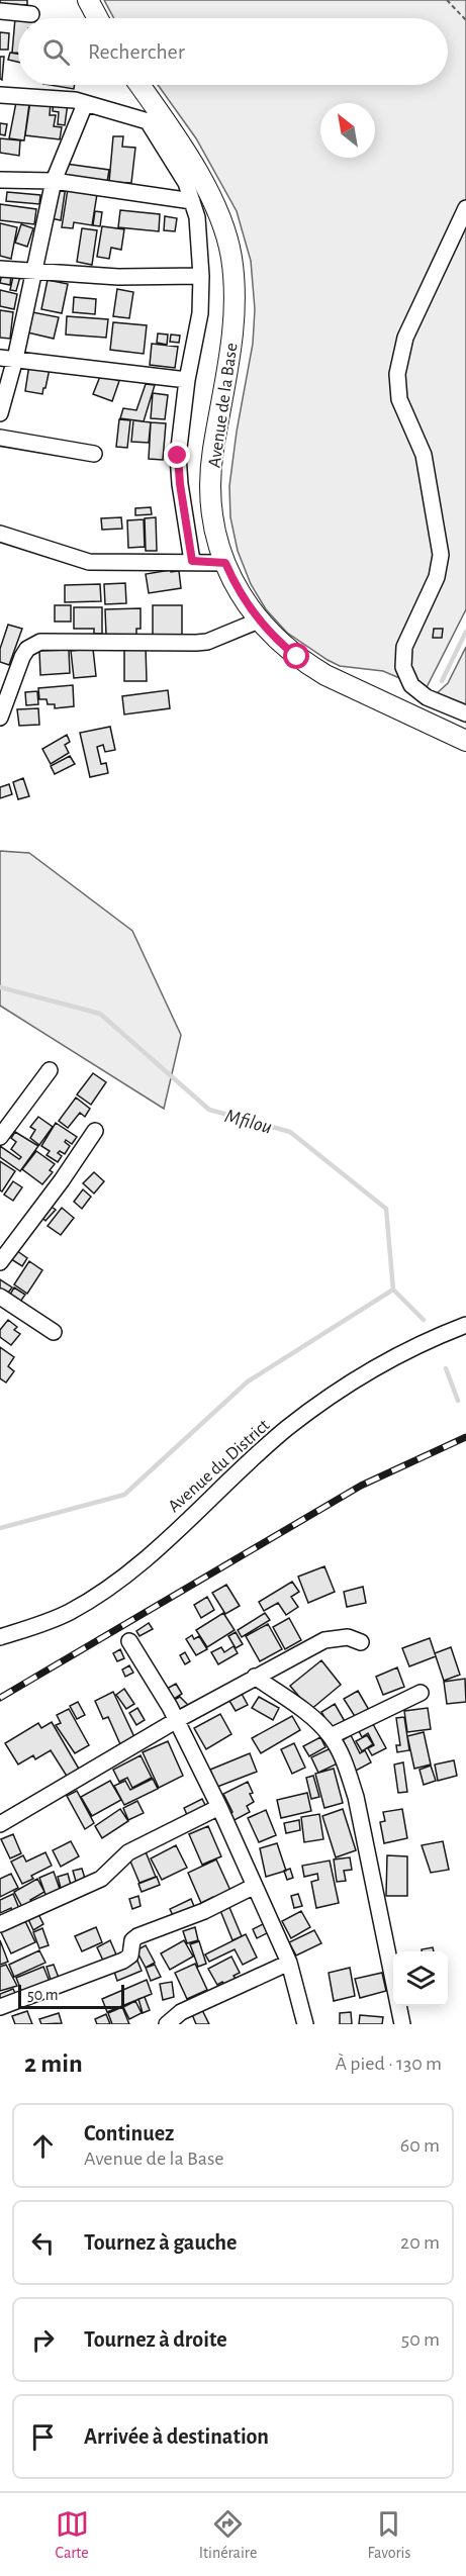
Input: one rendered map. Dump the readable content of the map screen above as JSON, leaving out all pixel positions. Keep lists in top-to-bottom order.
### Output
{
  "streets": {
    "main road": ["Avenue de la Base"],
    "street": ["Avenue du District"]
  },
  "water": ["Mfilou"],
  "scale_bar": "50 m",
  "north": "top left",
  "page": {
    "search": "Rechercher",
    "scale": "50 m",
    "heading": ["2 min", "À pied · 130 m"],
    "list": [
      ["Continuez", "Avenue de la Base", "60 m"],
      ["Tournez à gauche", "20 m"],
      ["Tournez à droite", "50 m"],
      "Arrivée à destination"
    ],
    "nav": ["Carte", "Itinéraire", "Favoris"]
  }
}
